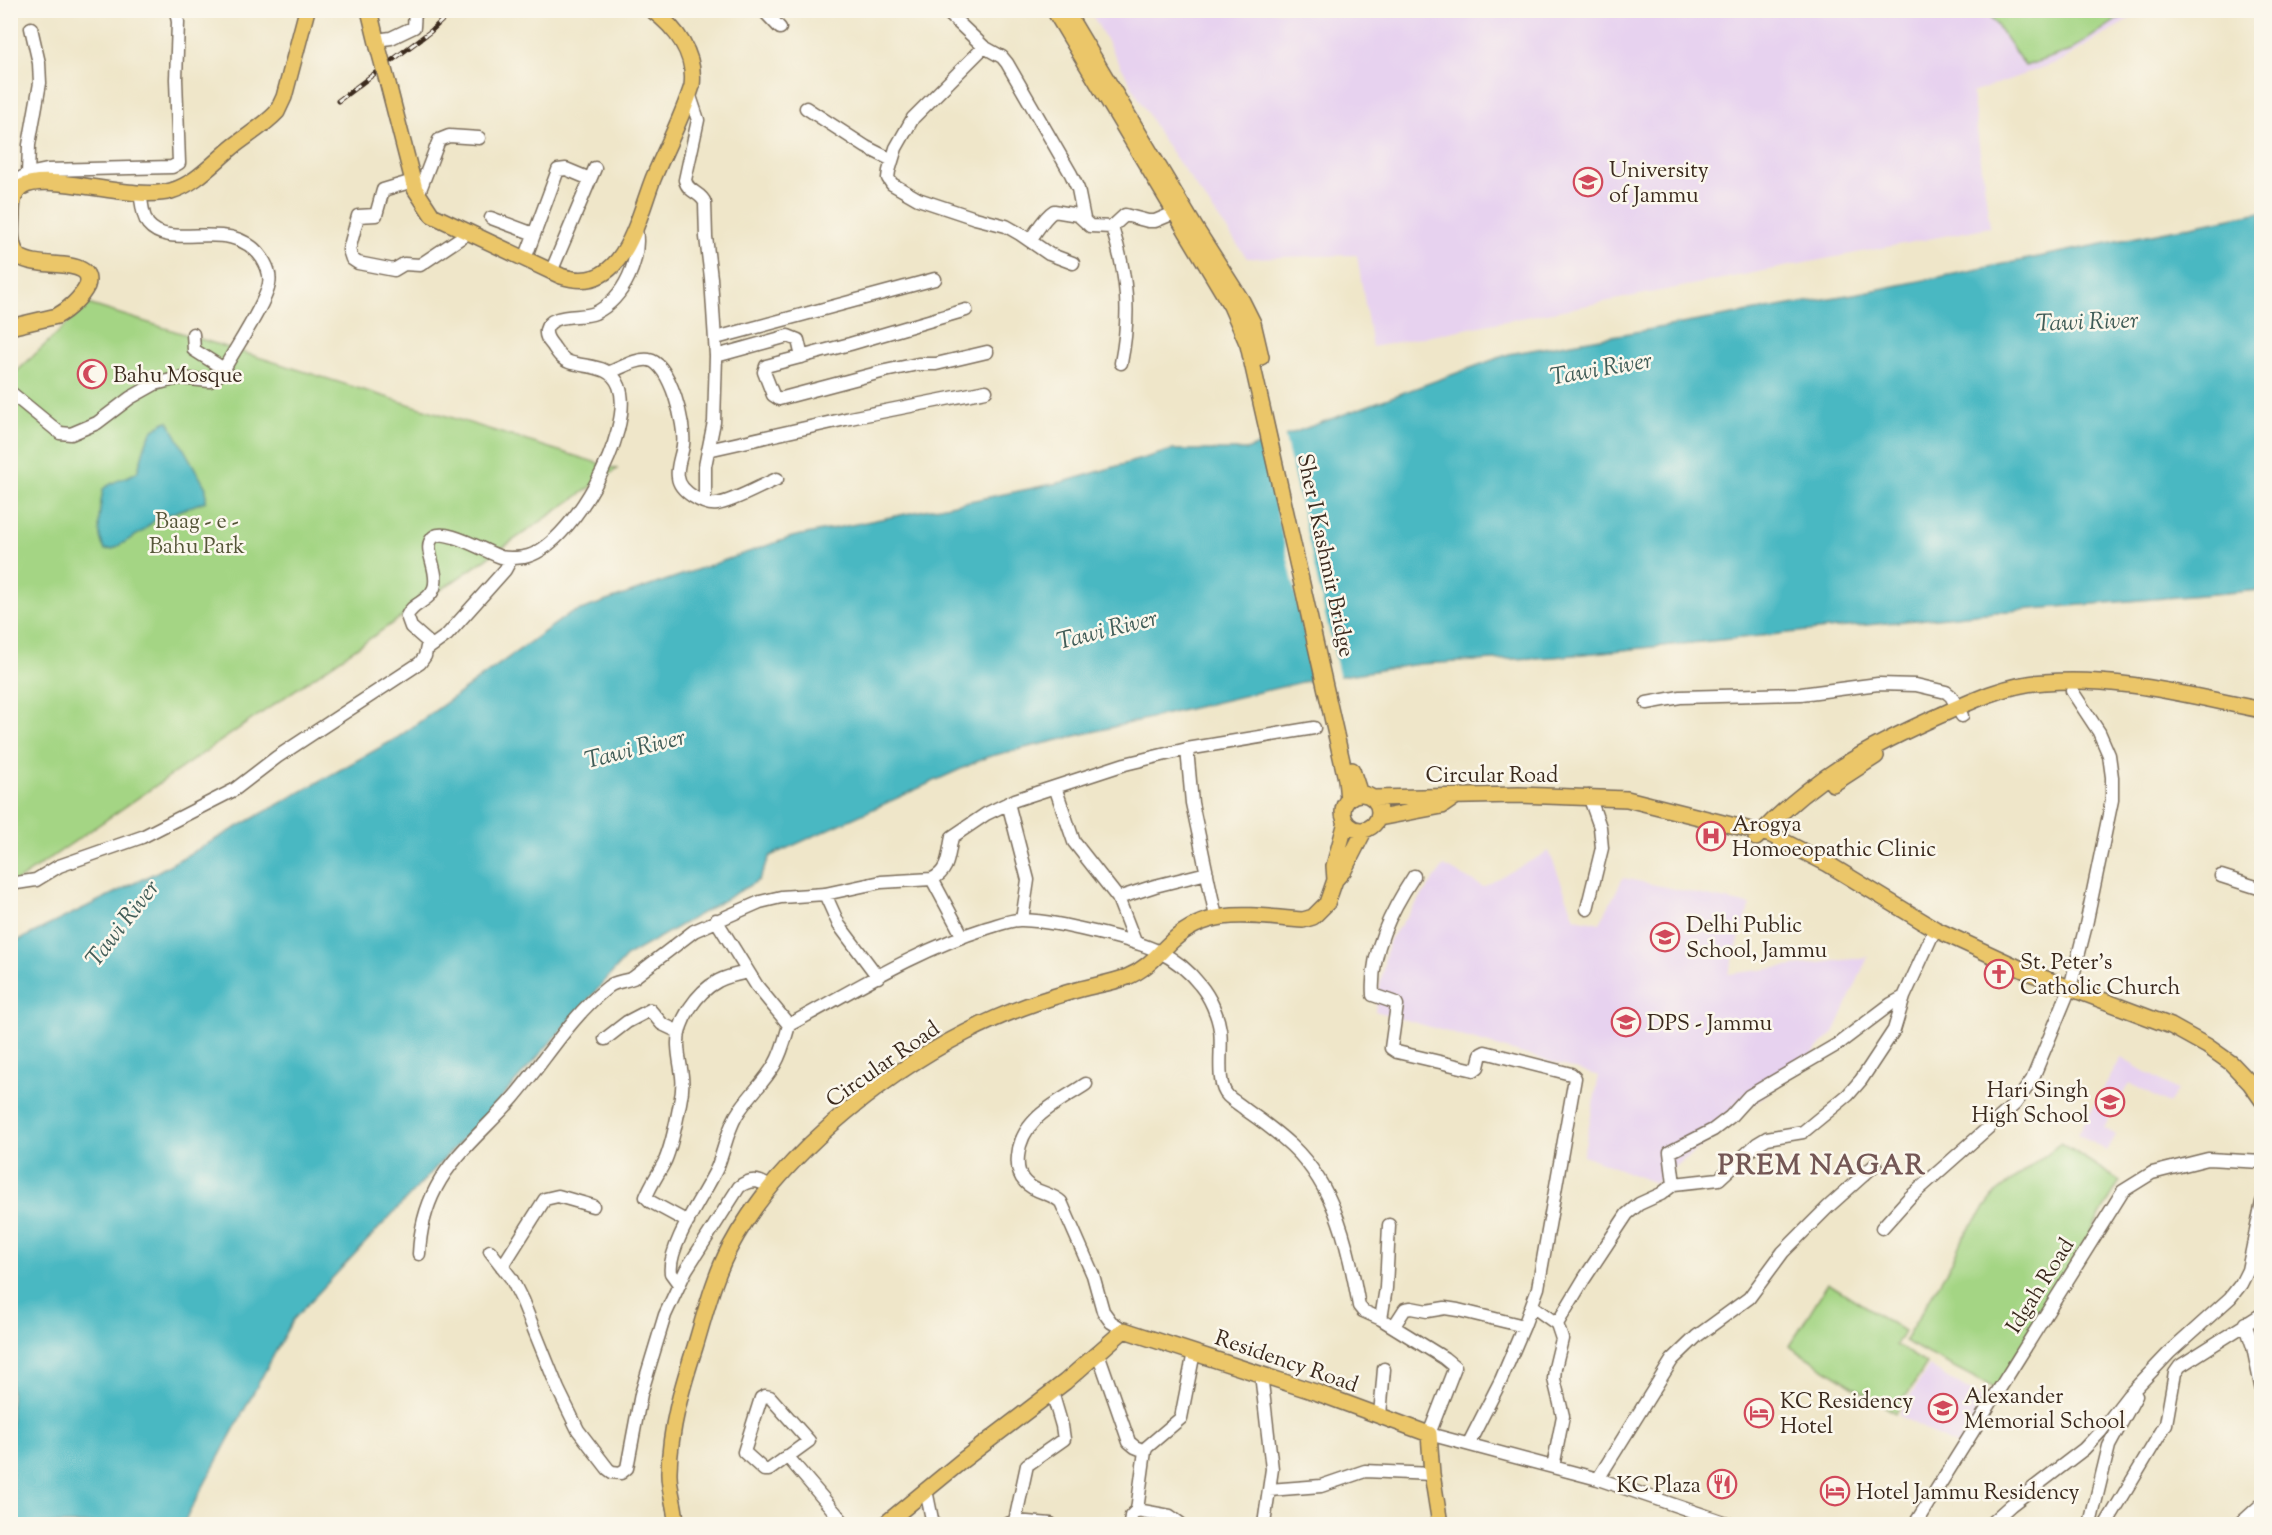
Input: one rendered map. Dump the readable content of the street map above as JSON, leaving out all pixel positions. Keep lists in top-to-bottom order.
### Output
{
  "streets": {
    "main road": ["Sher I Kashmir Bridge", "Circular Road", "Residency Road"],
    "street": ["Idgah Road"]
  },
  "crossings": [
    ["Sher I Kashmir Bridge", "Circular Road"]
  ],
  "districts": ["PREM NAGAR"],
  "water": ["Tawi River"],
  "parks": ["Baag - e - Bahu Park"],
  "places": {
    "school or university": [
      "University of Jammu",
      "Delhi Public School, Jammu",
      "DPS - Jammu",
      "Hari Singh High School",
      "Alexander Memorial School"
    ],
    "mosque": ["Bahu Mosque"],
    "hospital": ["Arogya Homoeopathic Clinic"],
    "church": ["St. Peter's Catholic Church"],
    "hotel": ["KC Residency Hotel", "Hotel Jammu Residency"],
    "restaurant": ["KC Plaza"]
  }
}
